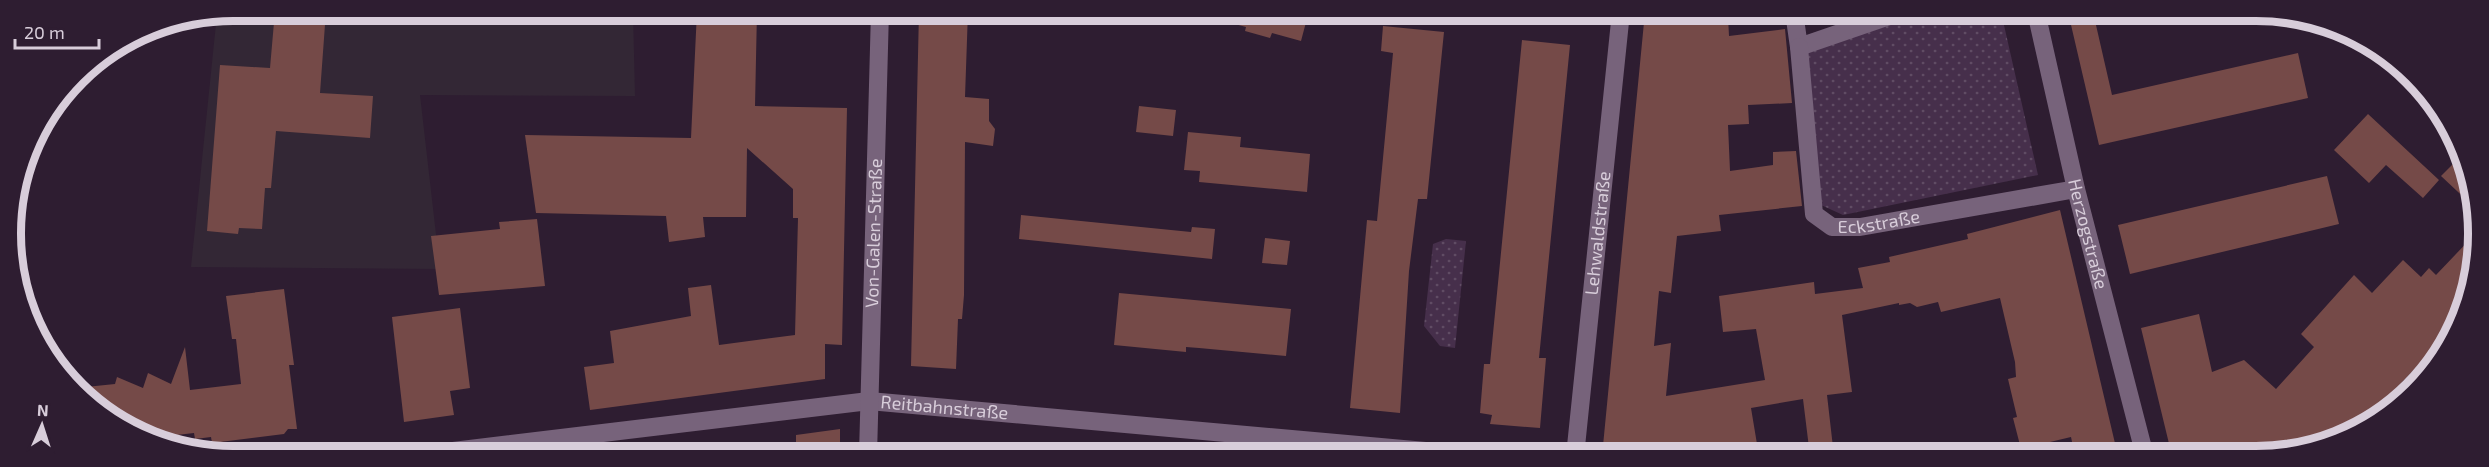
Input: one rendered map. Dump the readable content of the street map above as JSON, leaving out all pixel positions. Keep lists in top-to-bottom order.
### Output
{
  "streets": {
    "street": [
      "Eckstraße",
      "Von-Galen-Straße",
      "Lehwaldstraße",
      "Herzogstraße",
      "Reitbahnstraße"
    ]
  },
  "crossings": [
    ["Eckstraße", "Herzogstraße"],
    ["Von-Galen-Straße", "Reitbahnstraße"]
  ],
  "scale_bar": "20 m",
  "north": "top"
}
